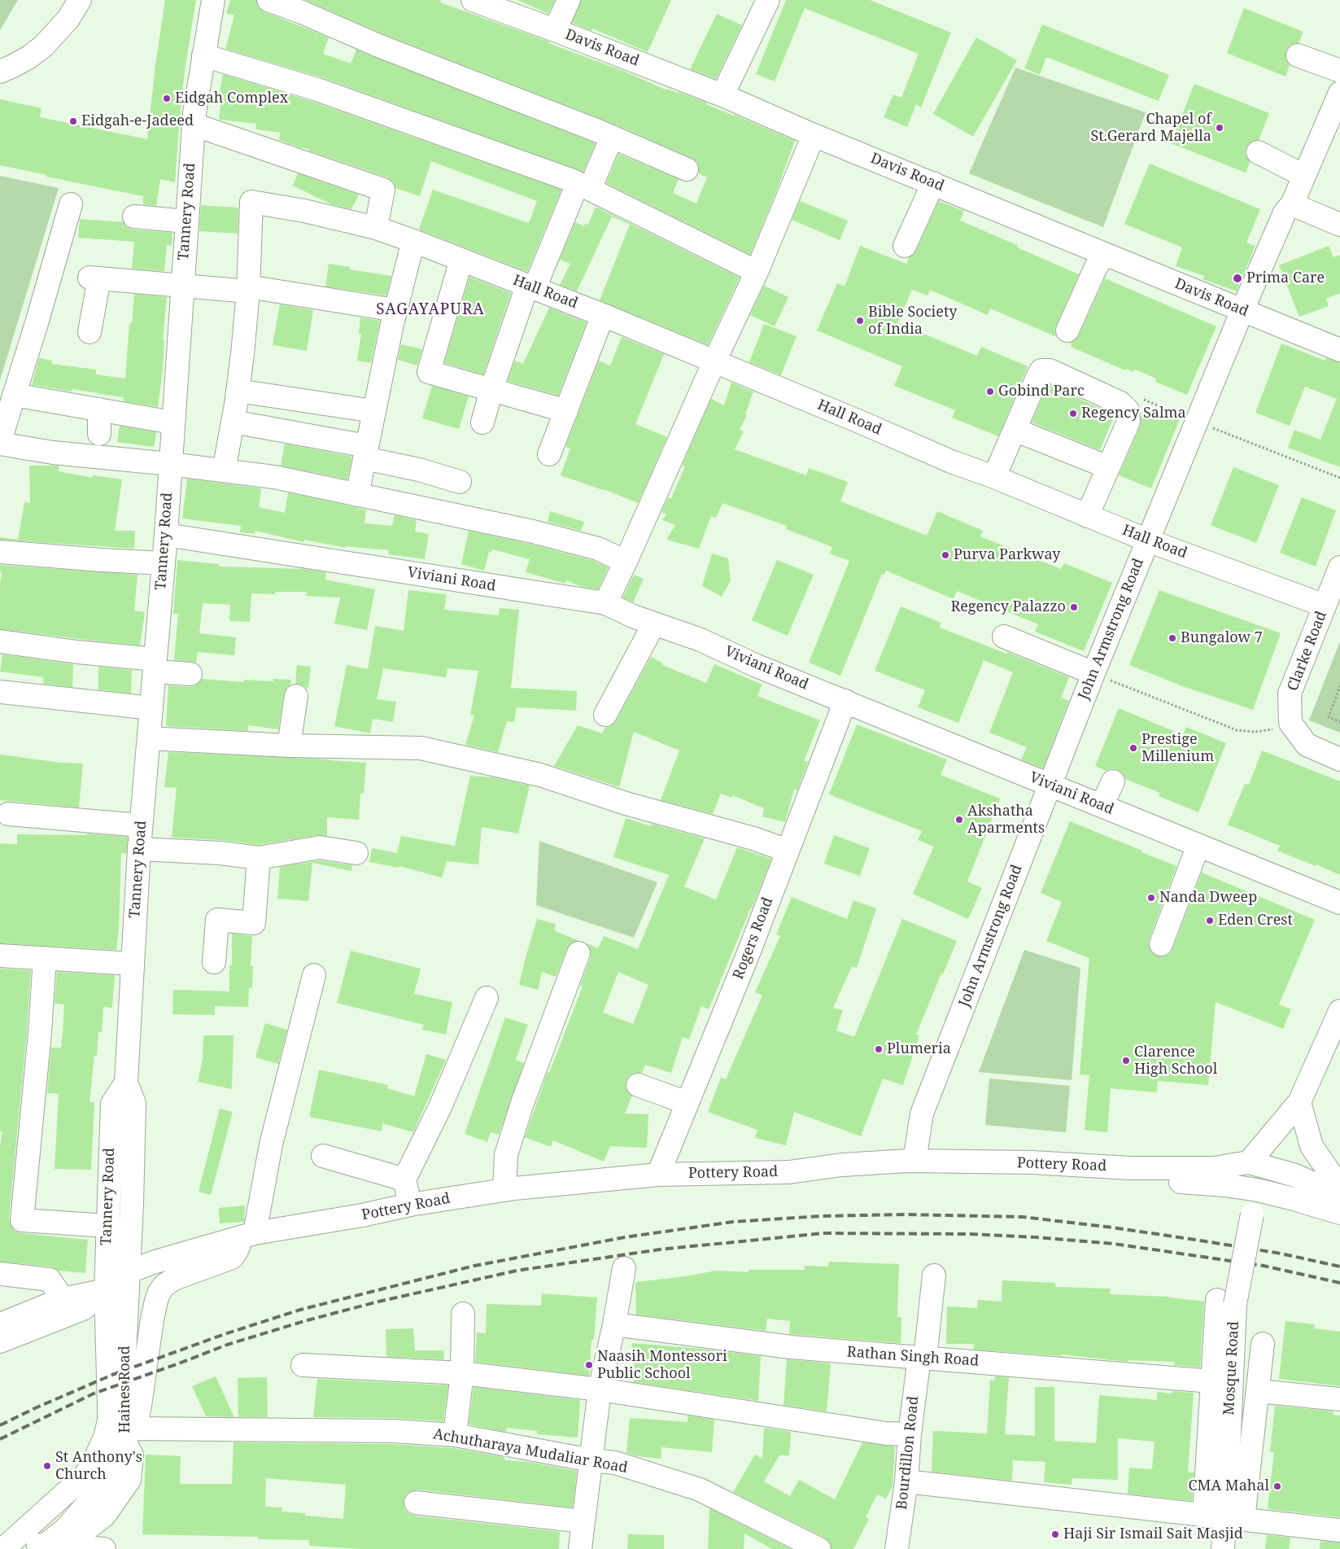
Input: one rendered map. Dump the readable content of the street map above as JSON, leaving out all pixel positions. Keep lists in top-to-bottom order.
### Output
{
  "streets": {
    "street": [
      "Davis Road",
      "Tannery Road",
      "Hall Road",
      "Viviani Road",
      "John Armstrong Road",
      "Clarke Road",
      "Rogers Road",
      "Pottery Road",
      "Rathan Singh Road",
      "Mosque Road",
      "Haines Road",
      "Achutharaya Mudaliar Road",
      "Bourdillon Road"
    ]
  },
  "crossings": [
    ["Davis Road", "John Armstrong Road"],
    ["Tannery Road", "Viviani Road"],
    ["Tannery Road", "Pottery Road"],
    ["Tannery Road", "Haines Road"],
    ["Hall Road", "John Armstrong Road"],
    ["Hall Road", "Clarke Road"],
    ["Viviani Road", "John Armstrong Road"],
    ["Viviani Road", "Rogers Road"],
    ["John Armstrong Road", "Pottery Road"],
    ["Rogers Road", "Pottery Road"],
    ["Pottery Road", "Haines Road"],
    ["Rathan Singh Road", "Bourdillon Road"],
    ["Haines Road", "Achutharaya Mudaliar Road"]
  ],
  "districts": ["SAGAYAPURA"],
  "places": [
    "Eidgah Complex",
    "Eidgah-e-Jadeed",
    "Chapel of St.Gerard Majella",
    "Prima Care",
    "Bible Society of India",
    "Gobind Parc",
    "Regency Salma",
    "Purva Parkway",
    "Regency Palazzo",
    "Bungalow 7",
    "Prestige Millenium",
    "Akshatha Aparments",
    "Nanda Dweep",
    "Eden Crest",
    "Plumeria",
    "Clarence High School",
    "Naasih Montessori Public School",
    "St Anthony's Church",
    "CMA Mahal",
    "Haji Sir Ismail Sait Masjid"
  ]
}
